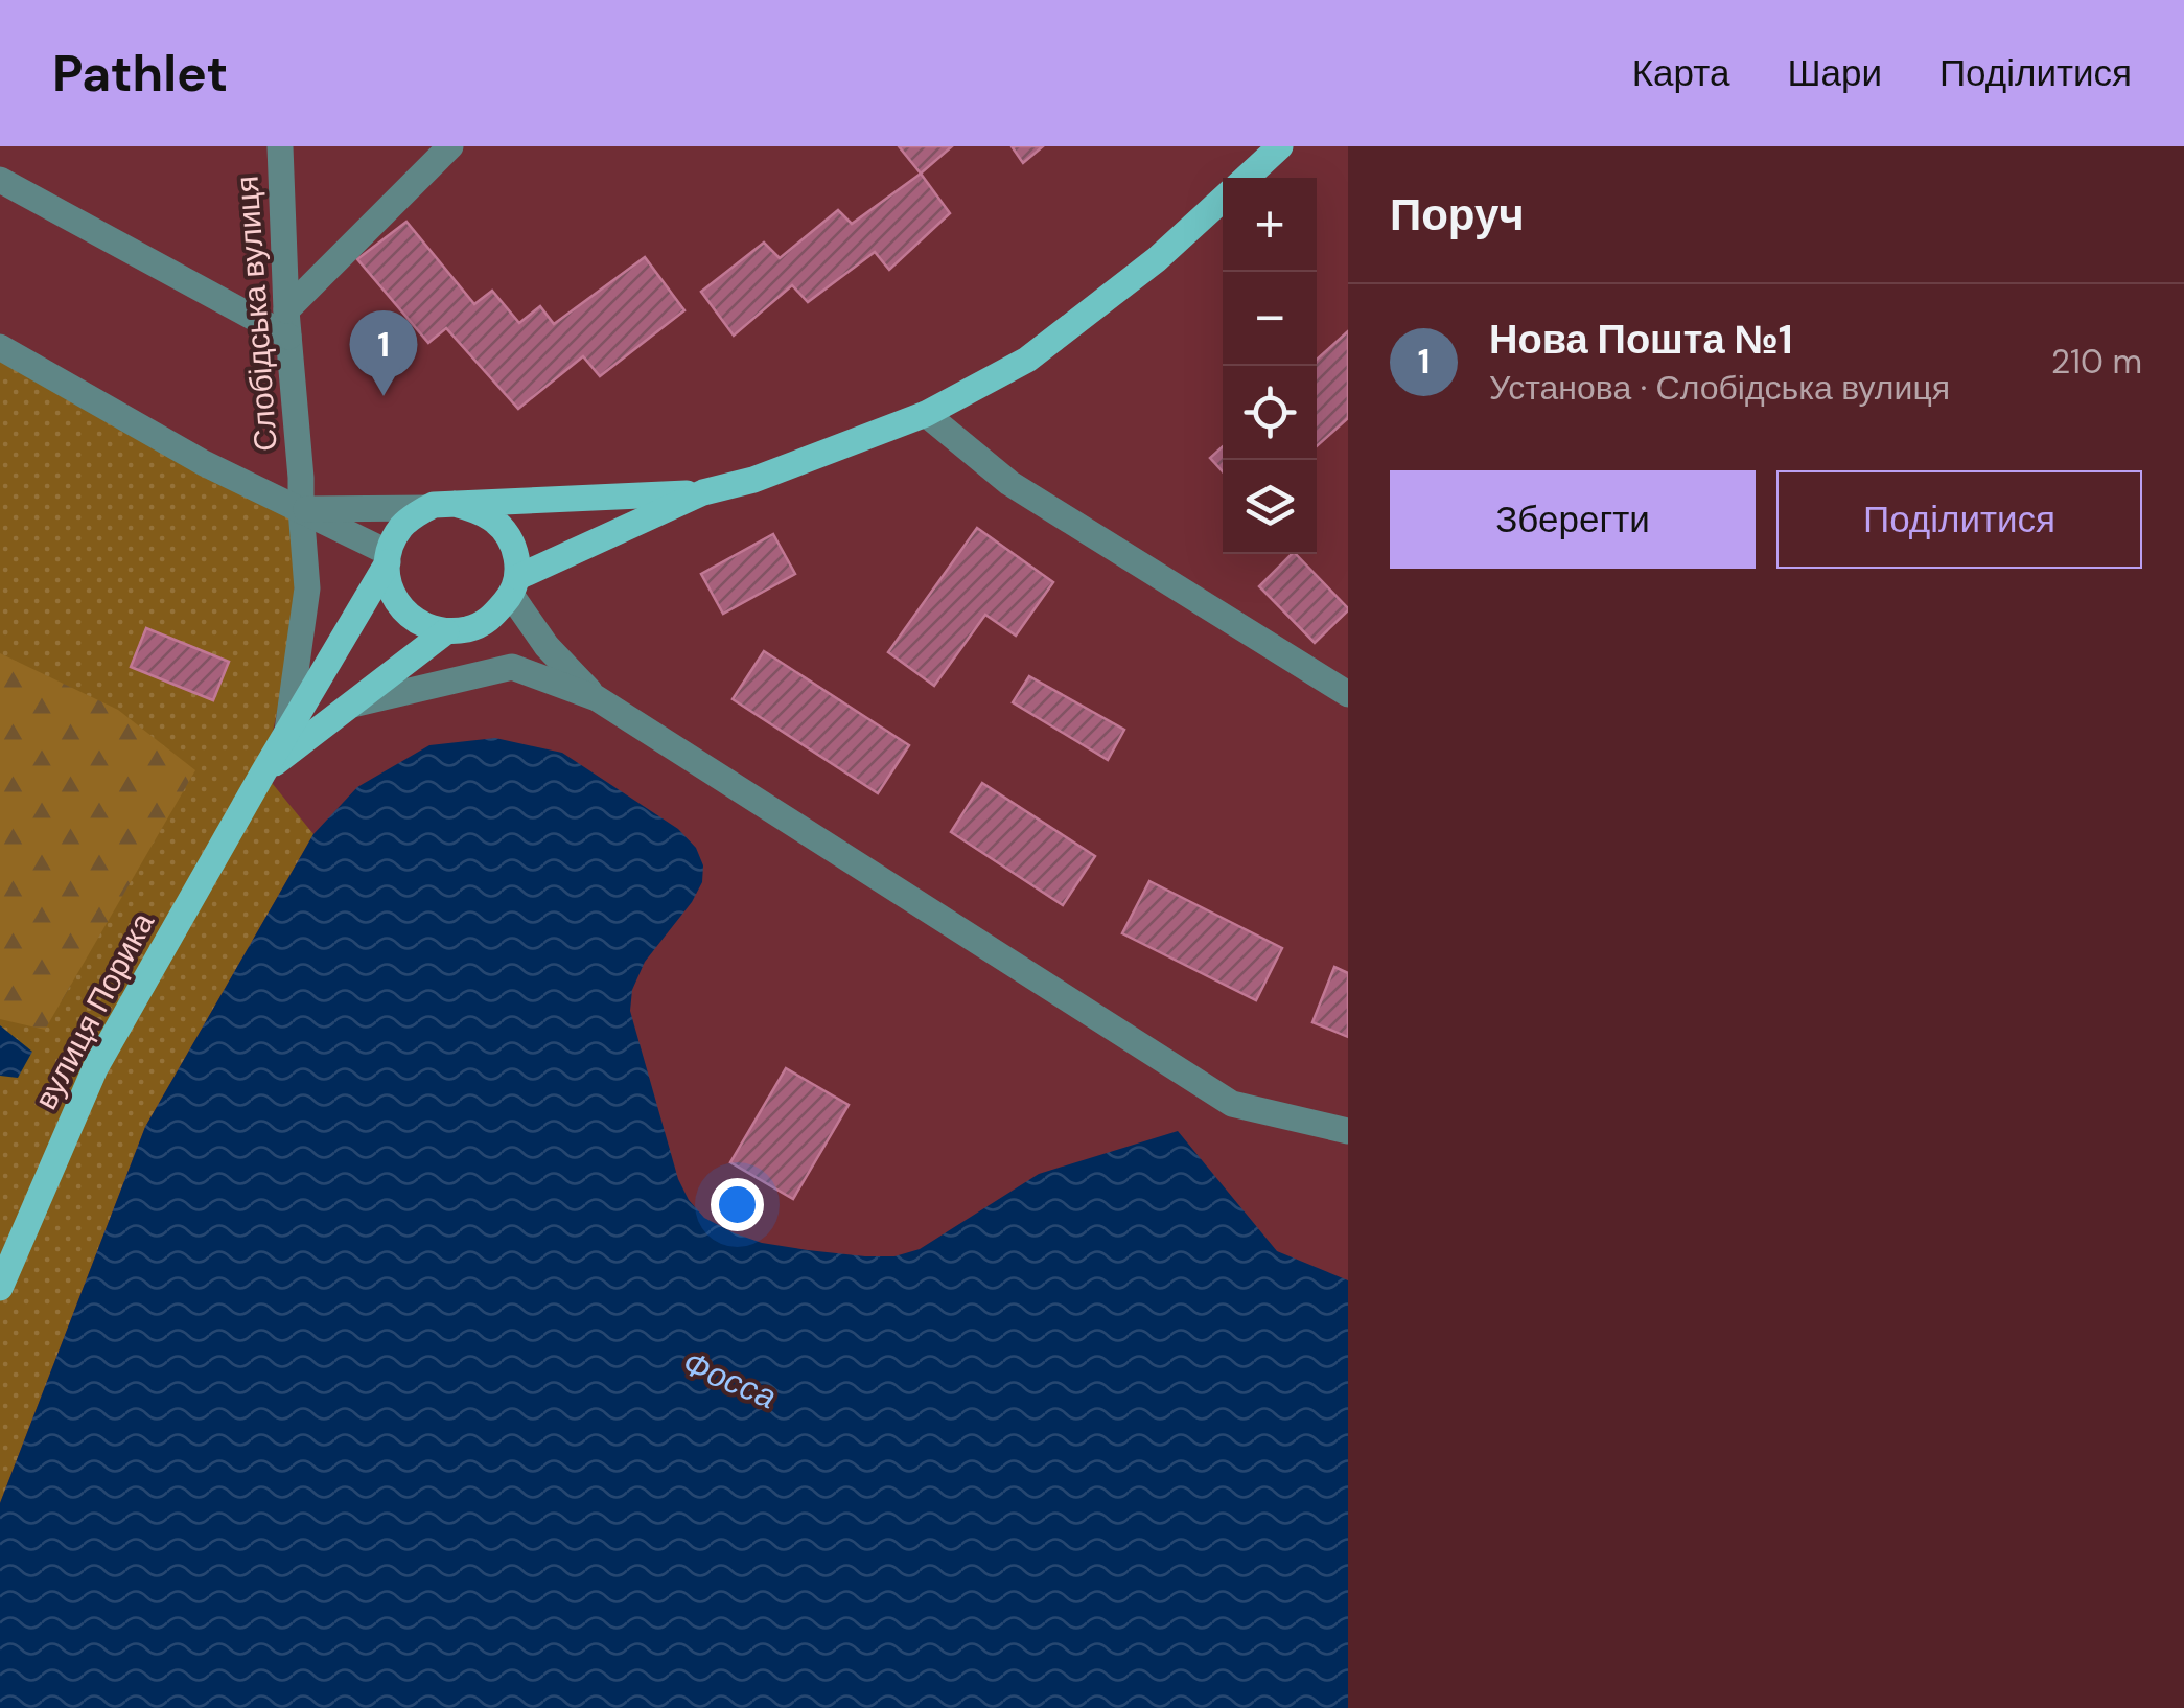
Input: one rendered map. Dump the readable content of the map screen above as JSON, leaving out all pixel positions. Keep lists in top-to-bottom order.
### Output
{
  "streets": {
    "main road": ["вулиця Порика"],
    "street": ["Слобідська вулиця"]
  },
  "crossings": [
    ["Слобідська вулиця", "вулиця Порика"]
  ],
  "water": ["Фосса"],
  "page": {
    "header": "Pathlet",
    "nav": ["Карта", "Шари", "Поділитися"],
    "heading": "Поруч",
    "map_buttons": ["+", "−"],
    "list": [
      {
        "mark": "1",
        "name": "Нова Пошта №1",
        "note": "Установа · Слобідська вулиця",
        "value": "210 m"
      }
    ],
    "pins": "1",
    "buttons": ["Зберегти", "Поділитися"]
  }
}
